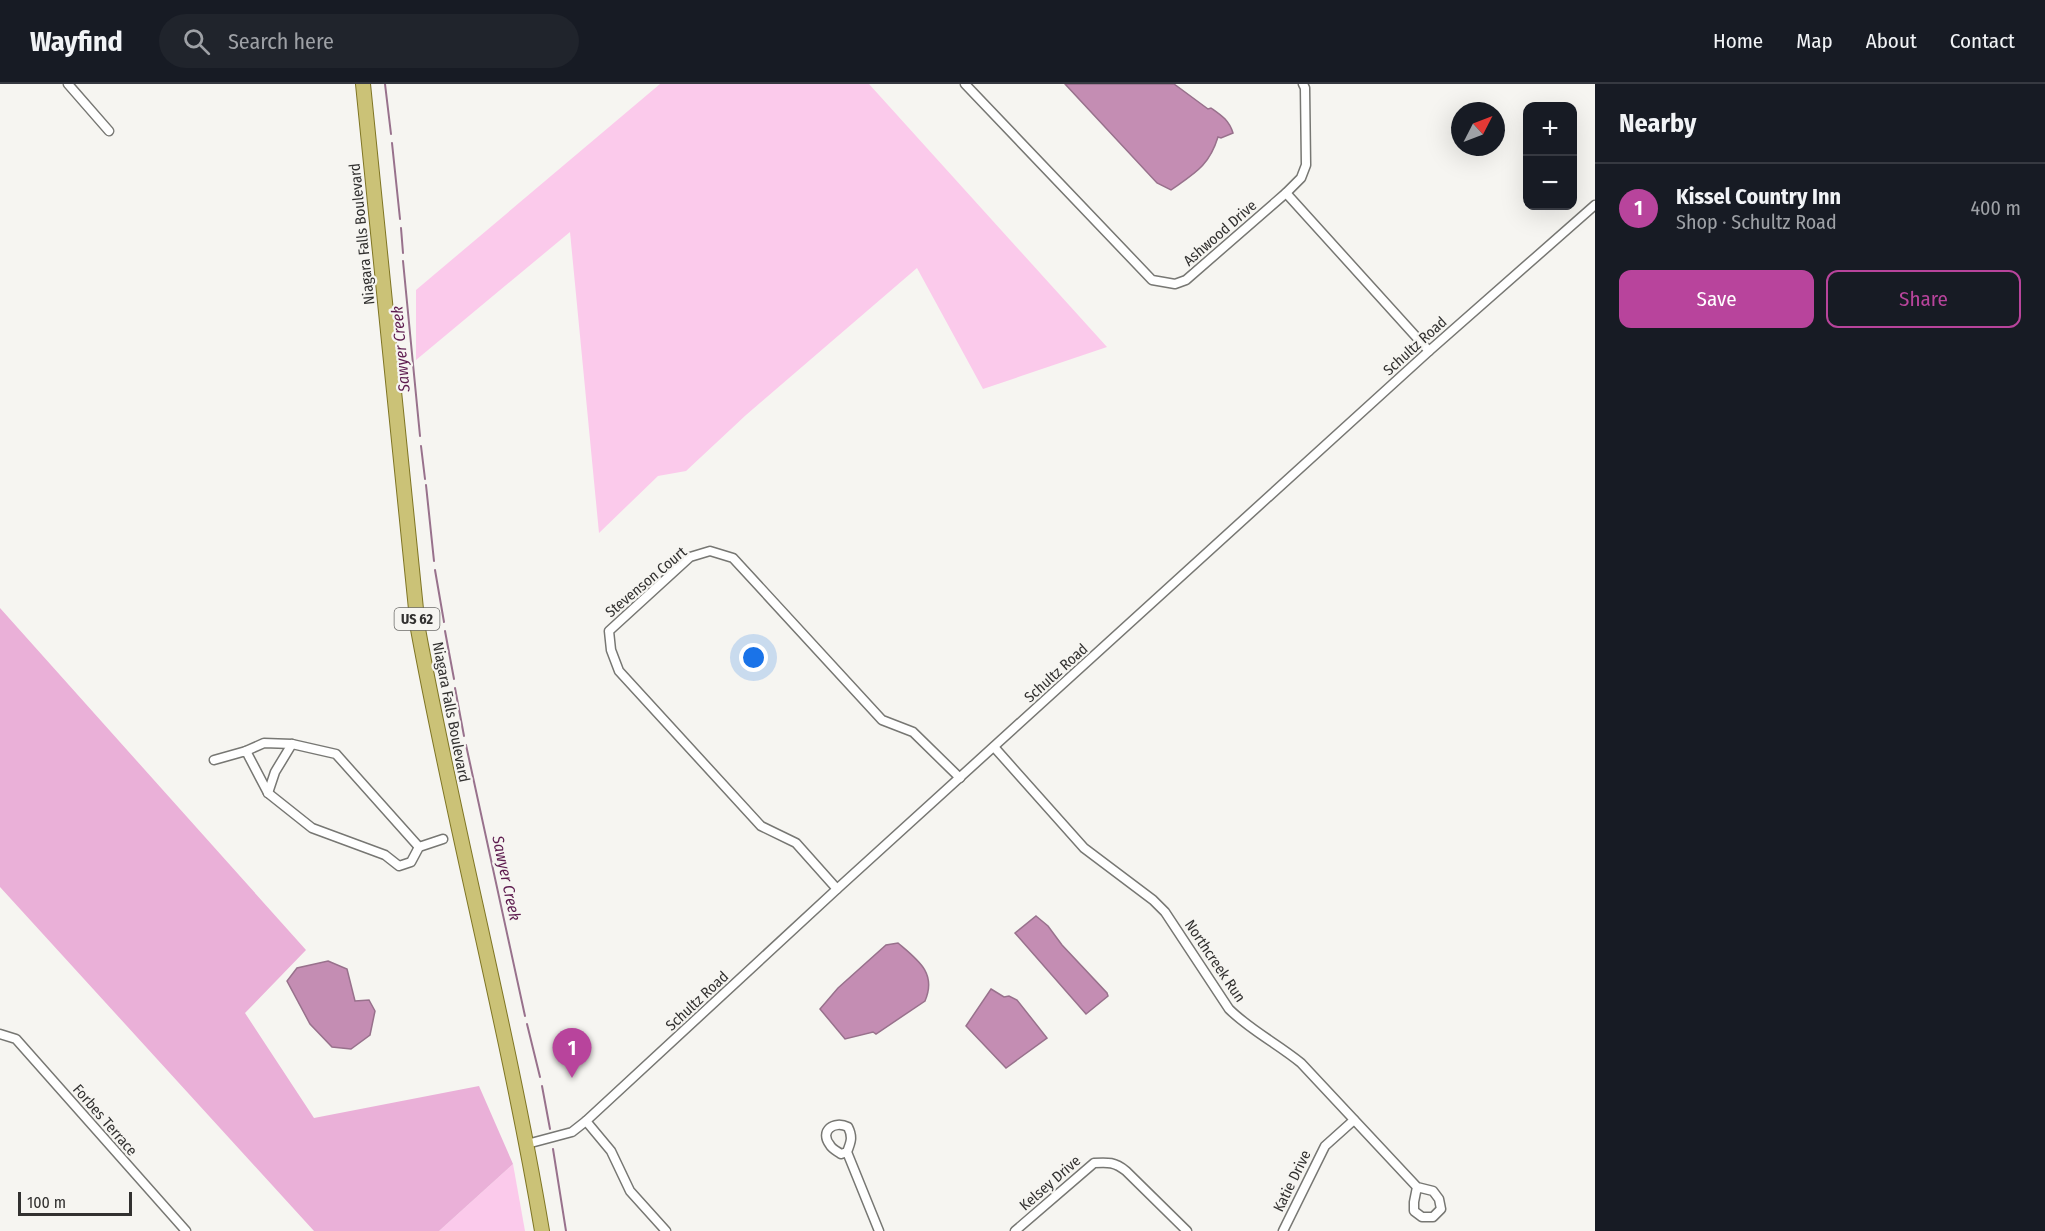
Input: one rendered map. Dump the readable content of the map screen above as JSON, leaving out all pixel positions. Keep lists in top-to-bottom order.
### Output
{
  "streets": {
    "main road": ["Niagara Falls Boulevard", "US 62"],
    "street": [
      "Ashwood Drive",
      "Schultz Road",
      "Stevenson Court",
      "Northcreek Run",
      "Forbes Terrace",
      "Katie Drive",
      "Kelsey Drive"
    ]
  },
  "crossings": [
    ["Niagara Falls Boulevard", "Schultz Road"],
    ["Schultz Road", "Stevenson Court"],
    ["Schultz Road", "Northcreek Run"],
    ["Northcreek Run", "Katie Drive"]
  ],
  "water": ["Sawyer Creek"],
  "scale_bar": "100 m",
  "north": "top right",
  "page": {
    "header": "Wayfind",
    "search": "Search here",
    "nav": [
      "Home",
      "Map",
      "About",
      "Contact"
    ],
    "heading": "Nearby",
    "map_buttons": ["+", "−"],
    "list": [
      {
        "mark": "1",
        "name": "Kissel Country Inn",
        "note": "Shop · Schultz Road",
        "value": "400 m"
      }
    ],
    "buttons": ["Save", "Share"],
    "pins": "1",
    "scale": "100 m"
  }
}
